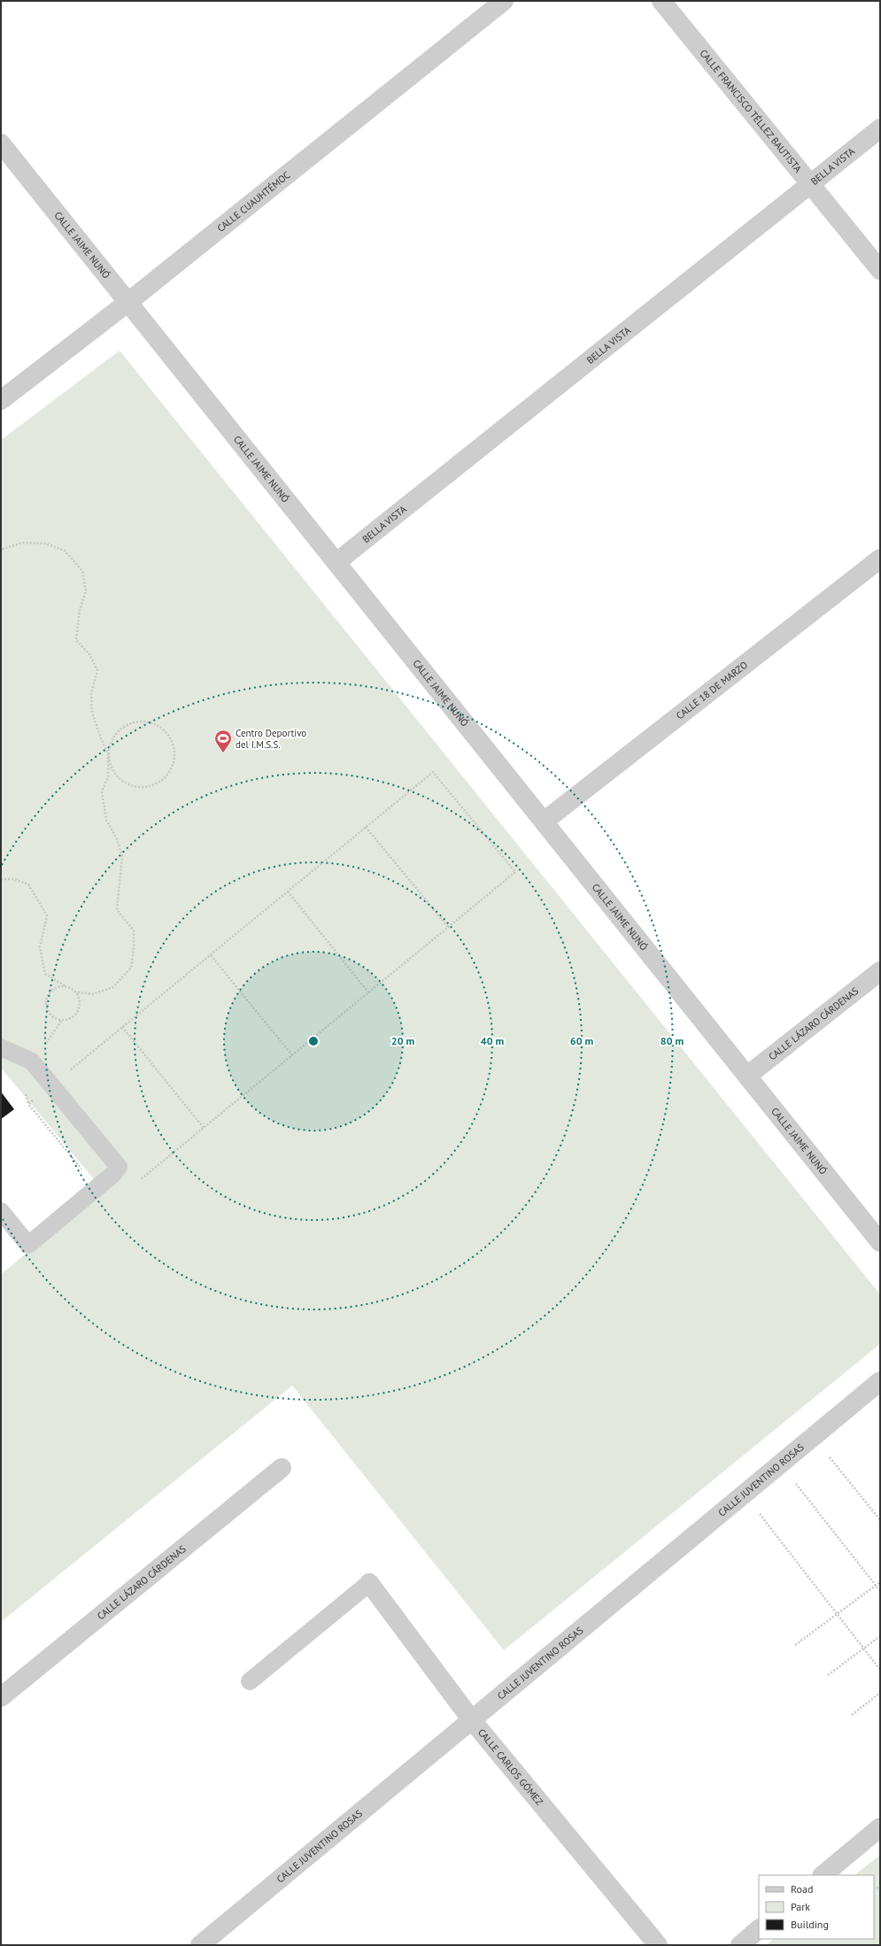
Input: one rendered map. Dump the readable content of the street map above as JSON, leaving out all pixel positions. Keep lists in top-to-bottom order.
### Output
{
  "streets": {
    "street": [
      "CALLE FRANCISCO TÉLLEZ BAUTISTA",
      "BELLA VISTA",
      "CALLE CUAUHTÉMOC",
      "CALLE JAIME NUNÓ",
      "CALLE 18 DE MARZO",
      "CALLE LÁZARO CÁRDENAS",
      "CALLE JUVENTINO ROSAS",
      "CALLE CARLOS GÓMEZ"
    ]
  },
  "crossings": [
    ["CALLE FRANCISCO TÉLLEZ BAUTISTA", "BELLA VISTA"],
    ["BELLA VISTA", "CALLE JAIME NUNÓ"],
    ["CALLE CUAUHTÉMOC", "CALLE JAIME NUNÓ"],
    ["CALLE JAIME NUNÓ", "CALLE 18 DE MARZO"],
    ["CALLE JAIME NUNÓ", "CALLE LÁZARO CÁRDENAS"],
    ["CALLE JUVENTINO ROSAS", "CALLE CARLOS GÓMEZ"]
  ],
  "places": {
    "sports": ["Centro Deportivo del I.M.S.S."]
  },
  "legend": ["Road", "Park", "Building"],
  "rings": [
    "20 m",
    "40 m",
    "60 m",
    "80 m"
  ]
}
